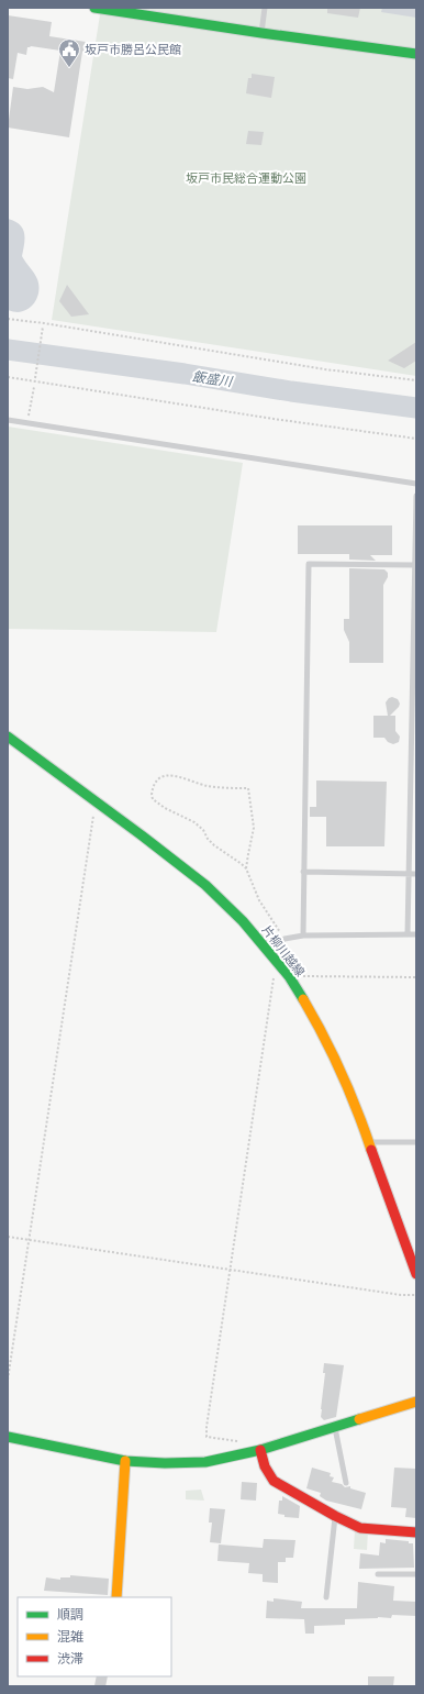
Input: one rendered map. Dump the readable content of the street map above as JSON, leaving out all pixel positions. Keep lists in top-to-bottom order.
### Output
{
  "streets": {
    "street": ["片柳川越線"]
  },
  "water": ["飯盛川"],
  "parks": ["坂戸市民総合運動公園"],
  "places": {
    "public building": ["坂戸市勝呂公民館"]
  },
  "legend": ["順調", "混雑", "渋滞"]
}
